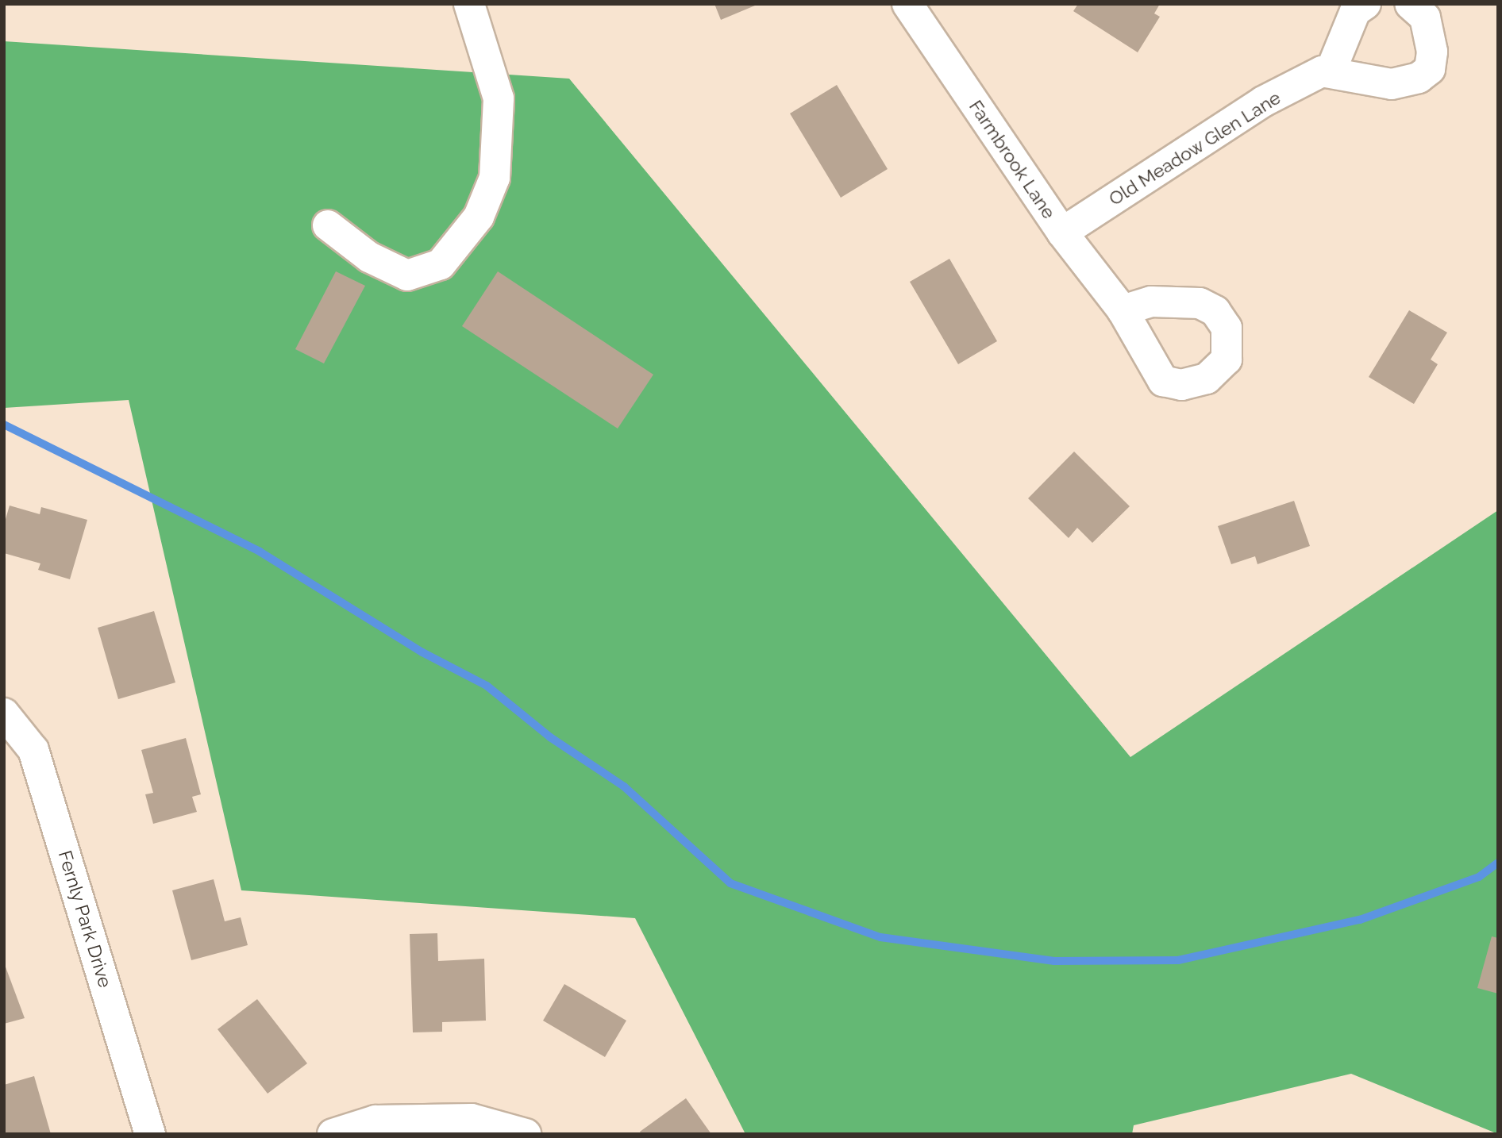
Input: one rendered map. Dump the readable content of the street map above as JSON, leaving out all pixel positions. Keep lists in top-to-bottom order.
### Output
{
  "streets": {
    "street": ["Old Meadow Glen Lane", "Farmbrook Lane", "Fernly Park Drive"]
  },
  "crossings": [
    ["Old Meadow Glen Lane", "Farmbrook Lane"]
  ]
}
